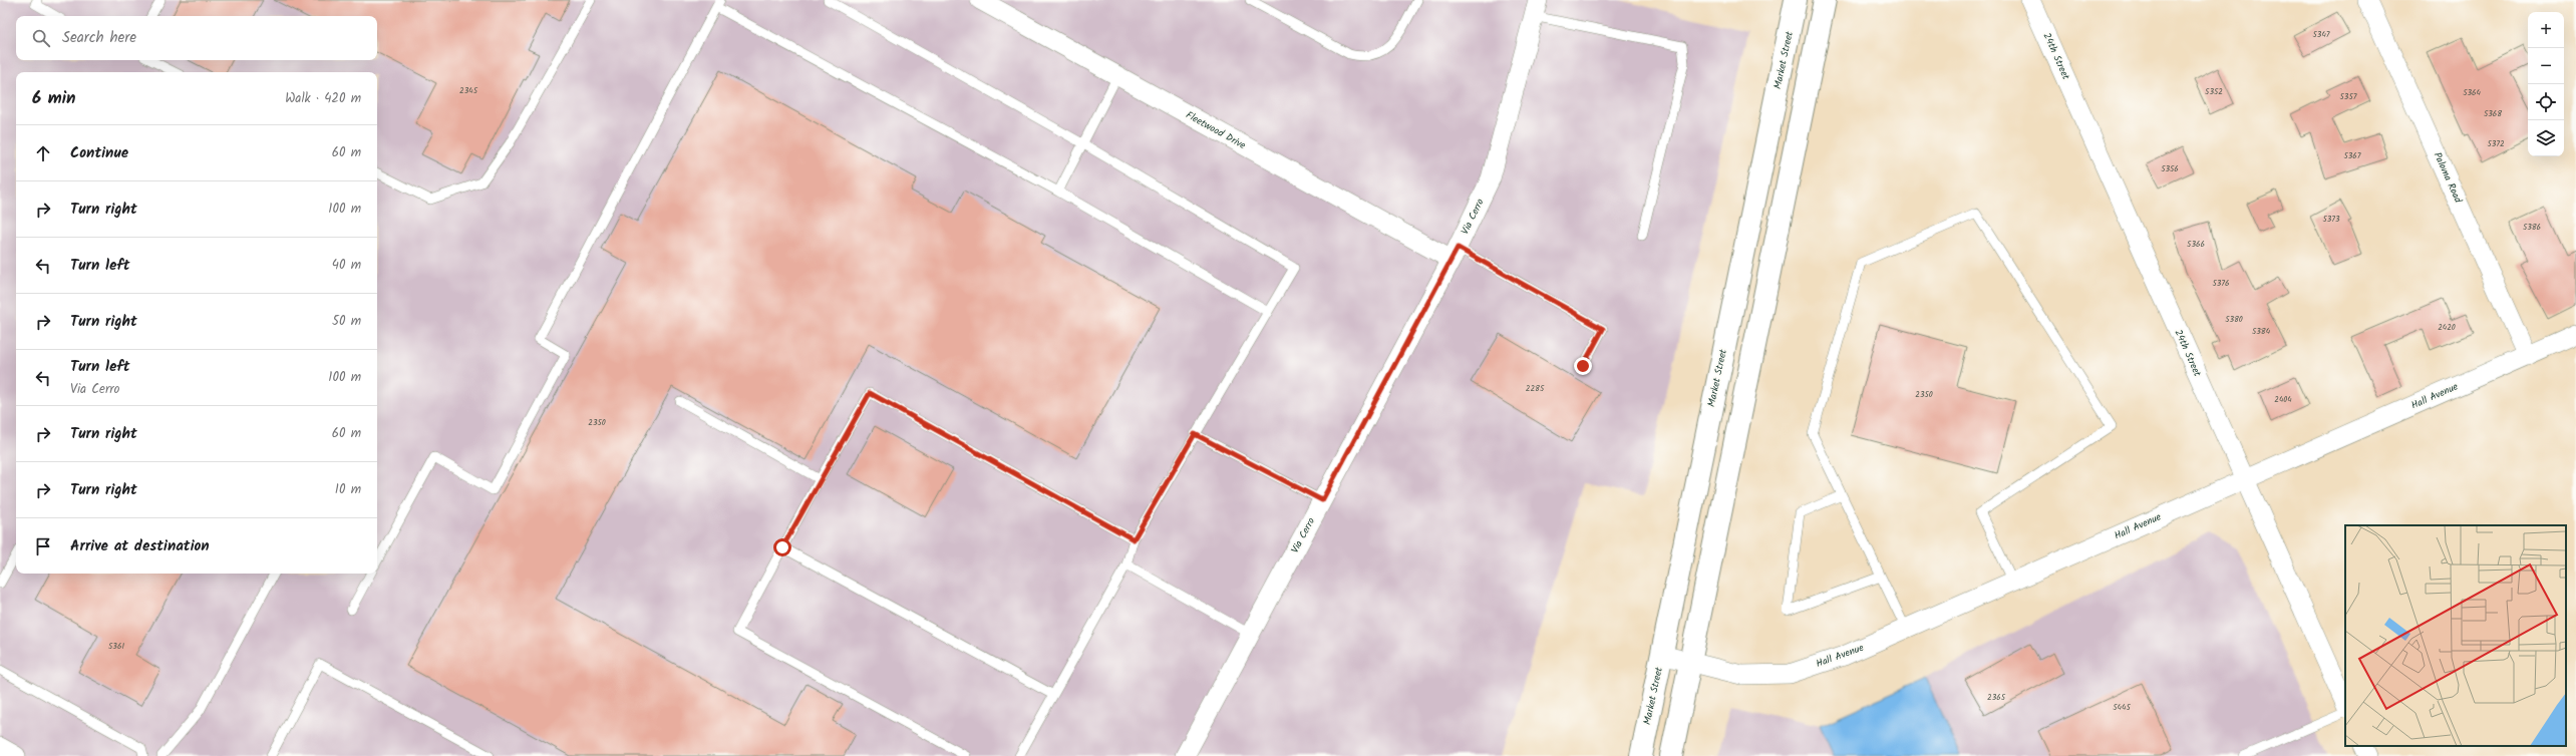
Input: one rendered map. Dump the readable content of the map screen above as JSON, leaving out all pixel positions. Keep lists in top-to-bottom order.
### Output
{
  "streets": {
    "main road": ["Market Street"],
    "street": [
      "24th Street",
      "Fleetwood Drive",
      "Paloma Road",
      "Via Cerro",
      "Hall Avenue"
    ]
  },
  "crossings": [
    ["24th Street", "Hall Avenue"],
    ["Market Street", "Hall Avenue"],
    ["Fleetwood Drive", "Via Cerro"],
    ["Paloma Road", "Hall Avenue"]
  ],
  "house_numbers": [
    "5347",
    "2345",
    "5352",
    "5364",
    "5357",
    "5368",
    "5372",
    "5367",
    "5356",
    "5373",
    "5386",
    "5366",
    "5376",
    "5380",
    "2420",
    "5384",
    "2285",
    "2350",
    "2404",
    "2350",
    "5361",
    "2365",
    "5445"
  ],
  "page": {
    "map_buttons": ["+", "−"],
    "search": "Search here",
    "heading": ["6 min", "Walk · 420 m"],
    "list": [
      ["Continue", "60 m"],
      ["Turn right", "100 m"],
      ["Turn left", "40 m"],
      ["Turn right", "50 m"],
      ["Turn left", "Via Cerro", "100 m"],
      ["Turn right", "60 m"],
      ["Turn right", "10 m"],
      "Arrive at destination"
    ]
  }
}
